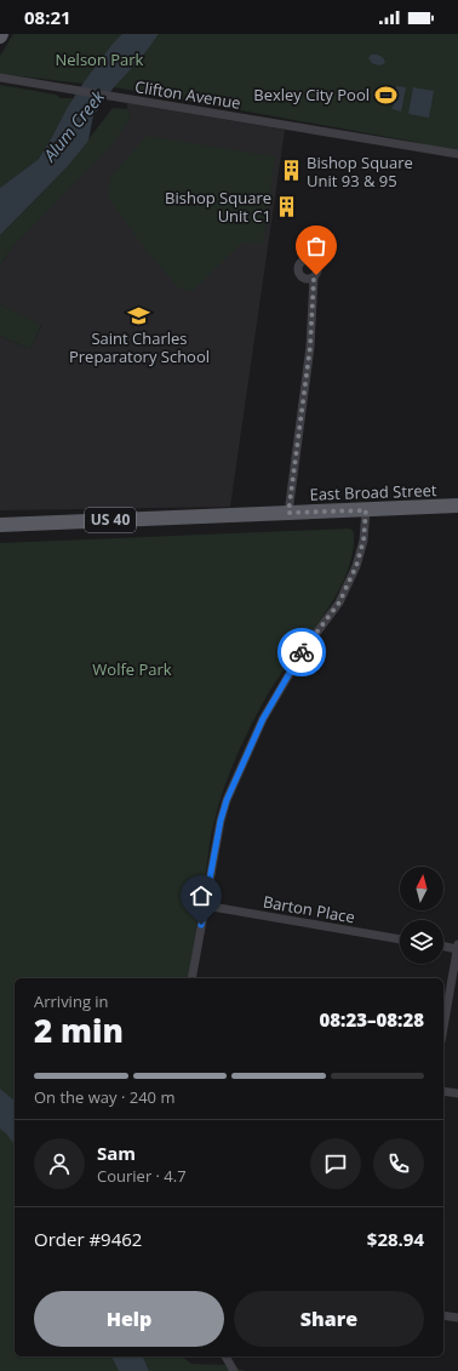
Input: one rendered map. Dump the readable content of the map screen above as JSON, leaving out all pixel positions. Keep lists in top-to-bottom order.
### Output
{
  "streets": {
    "main road": ["East Broad Street", "US 40"],
    "street": ["Clifton Avenue", "Barton Place"]
  },
  "water": ["Alum Creek"],
  "parks": ["Nelson Park", "Wolfe Park"],
  "places": {
    "sports": ["Bexley City Pool"],
    "building": ["Bishop Square Unit 93 & 95", "Bishop Square Unit C1"],
    "school or university": ["Saint Charles Preparatory School"]
  },
  "north": "top",
  "page": {
    "status": "08:21",
    "heading": ["2 min", "Arriving in", "08:23–08:28"],
    "panel": [
      "Sam",
      "Courier · 4.7",
      "Order #9462",
      "$28.94"
    ],
    "bar": "On the way · 240 m",
    "buttons": ["Help", "Share"]
  }
}
